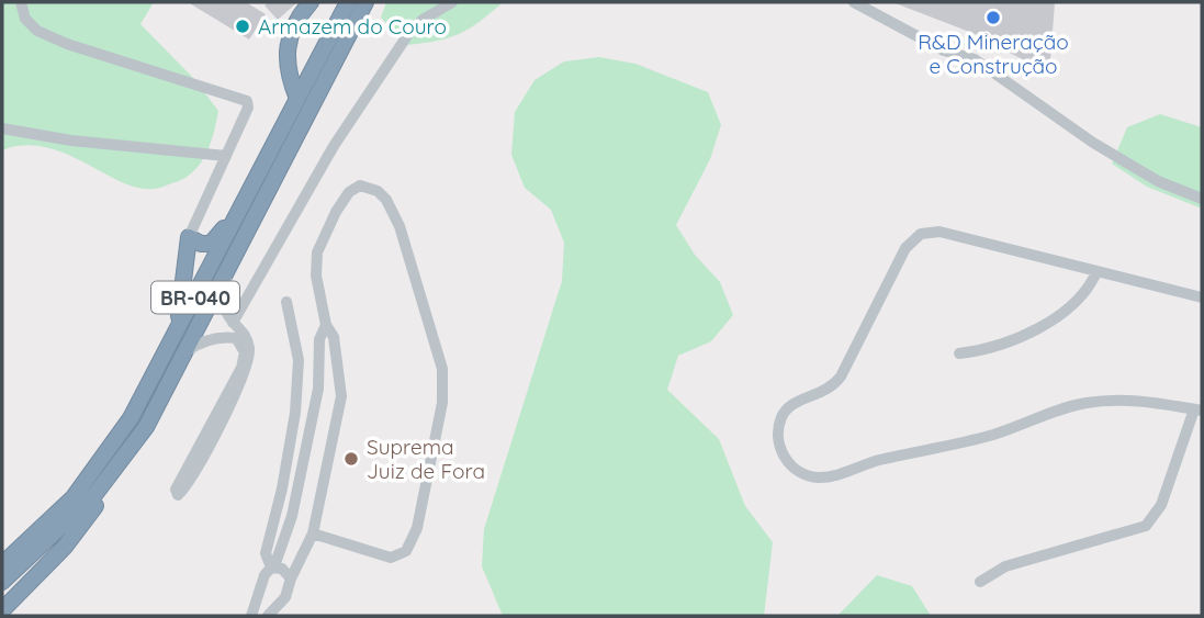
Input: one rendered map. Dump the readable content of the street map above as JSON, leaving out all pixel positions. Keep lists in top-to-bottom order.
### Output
{
  "streets": {
    "highway": ["BR-040"]
  },
  "places": ["R&D Mineração e Construção", "Armazem do Couro", "Suprema Juiz de Fora"]
}
